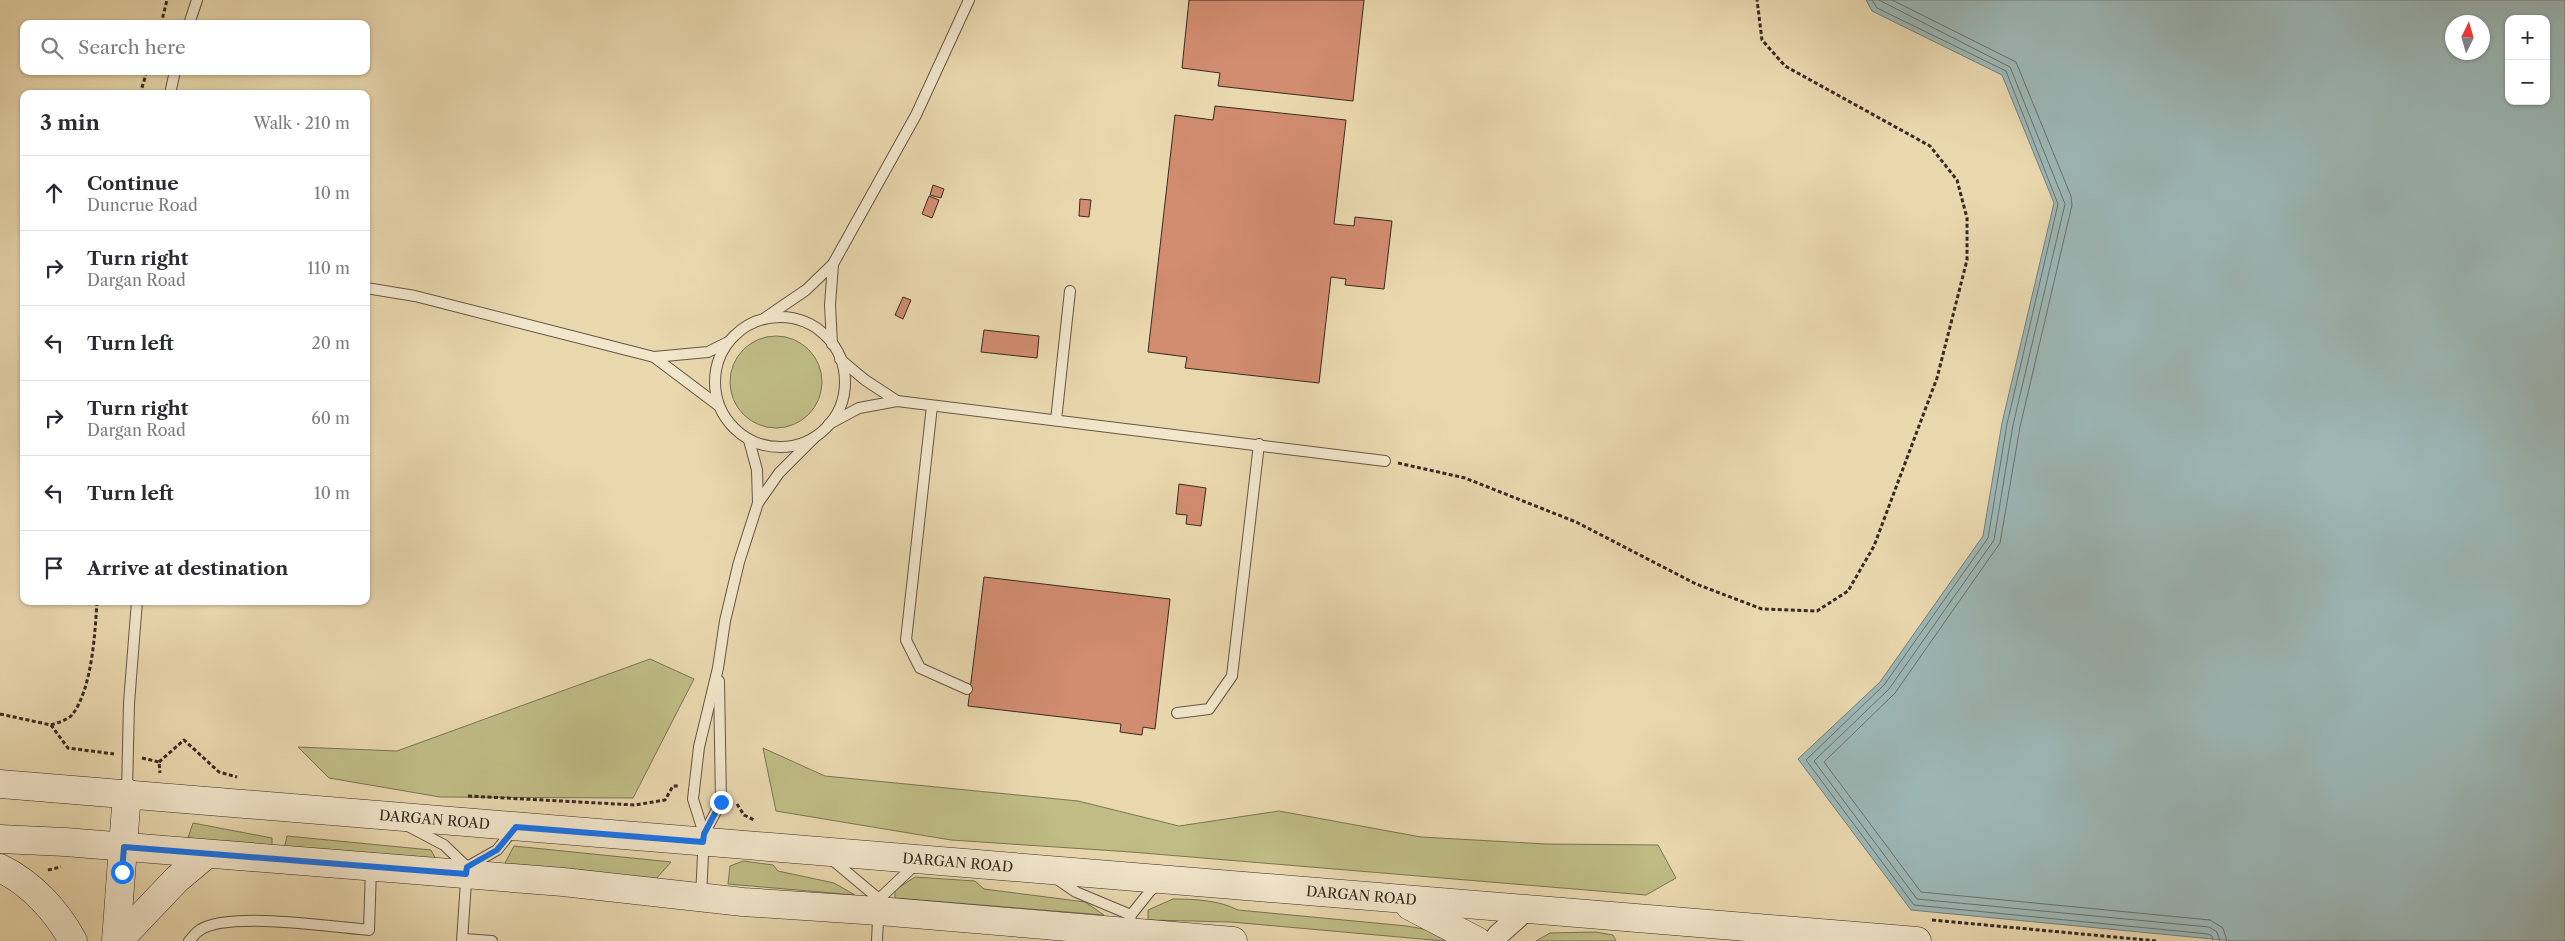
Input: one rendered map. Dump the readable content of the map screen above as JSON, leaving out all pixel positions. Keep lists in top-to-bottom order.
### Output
{
  "streets": {
    "street": ["DARGAN ROAD"]
  },
  "north": "top",
  "page": {
    "map_buttons": ["+", "−"],
    "search": "Search here",
    "heading": ["3 min", "Walk · 210 m"],
    "list": [
      ["Continue", "Duncrue Road", "10 m"],
      ["Turn right", "Dargan Road", "110 m"],
      ["Turn left", "20 m"],
      ["Turn right", "Dargan Road", "60 m"],
      ["Turn left", "10 m"],
      "Arrive at destination"
    ]
  }
}
